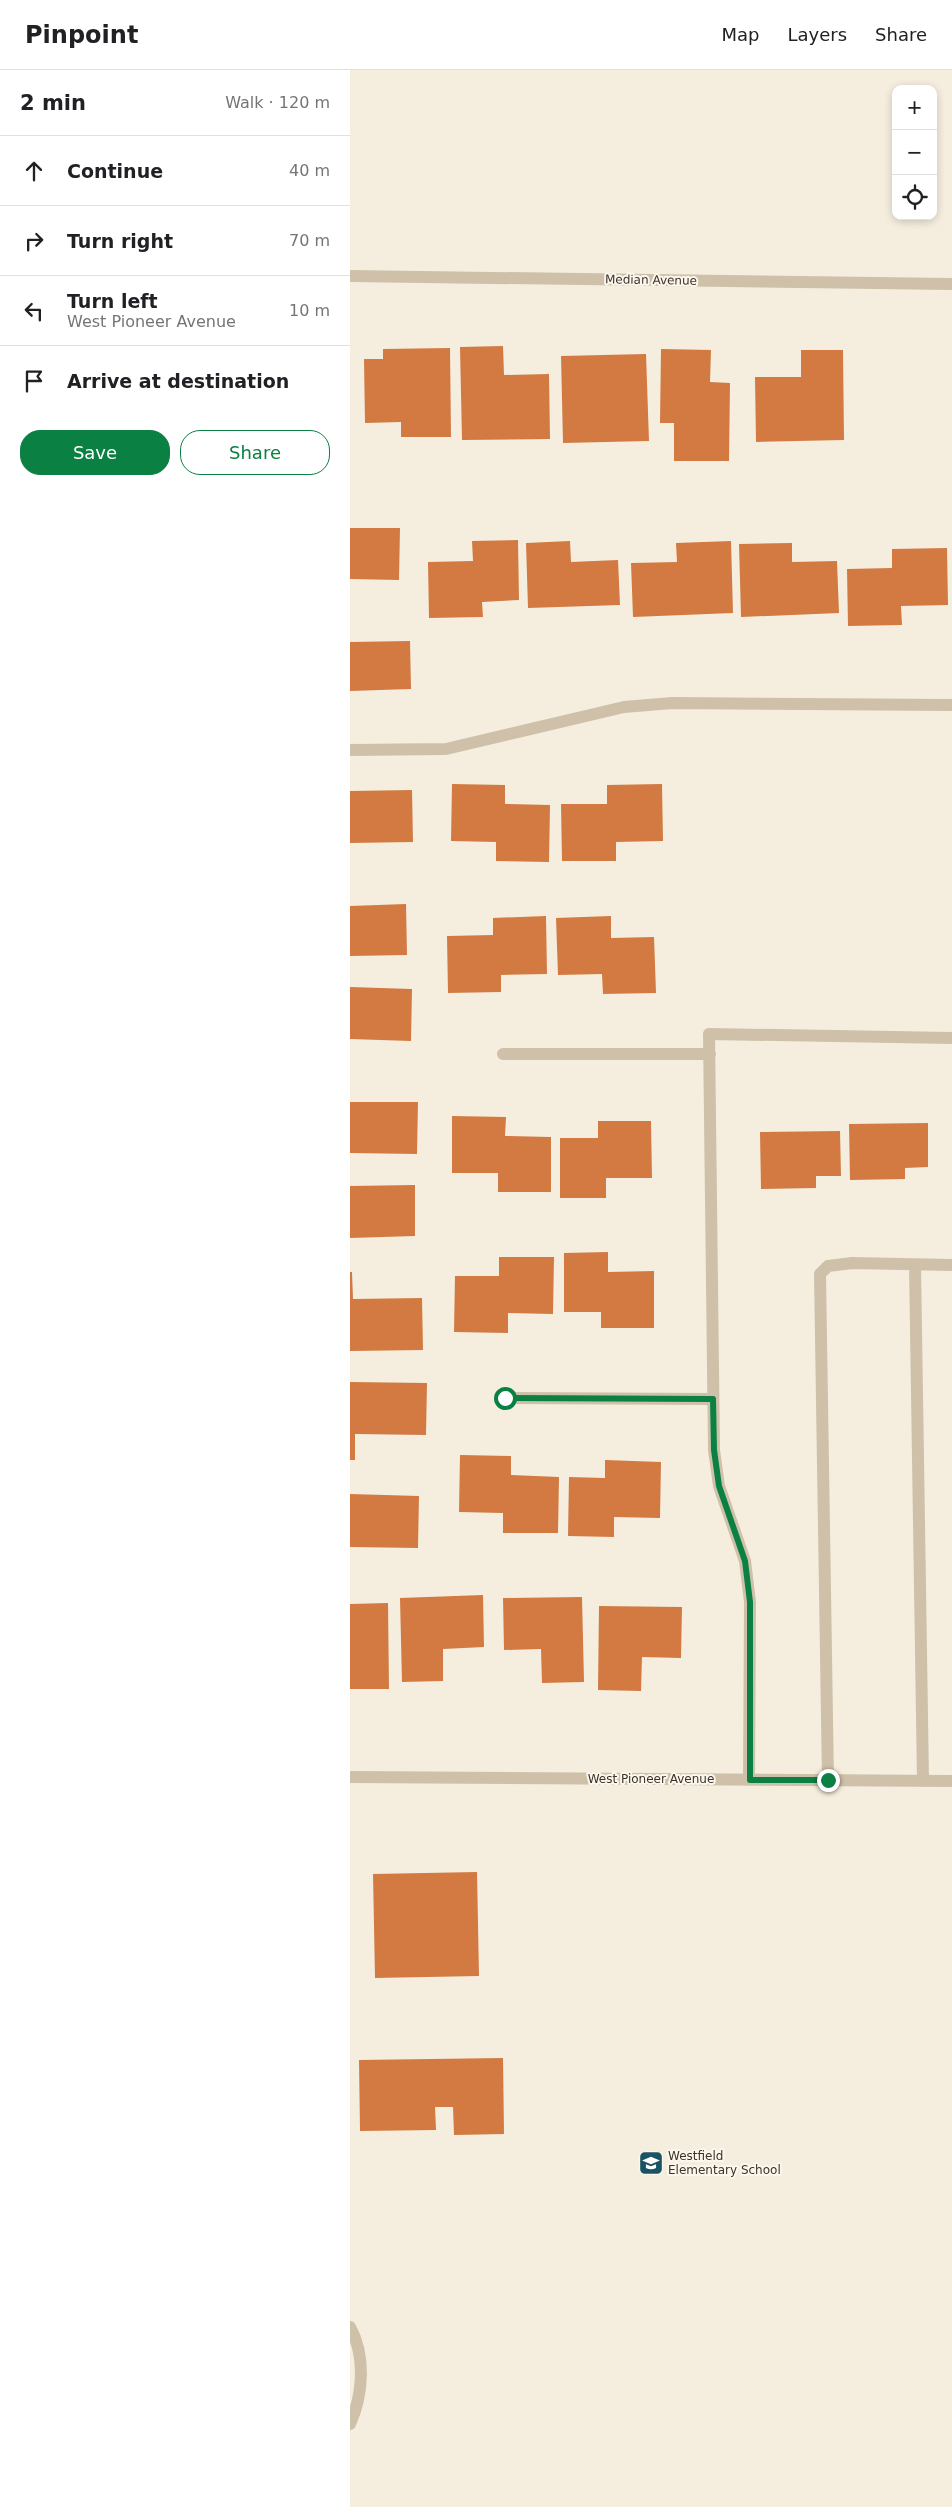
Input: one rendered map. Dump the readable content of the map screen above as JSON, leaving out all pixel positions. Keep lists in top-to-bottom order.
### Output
{
  "streets": {
    "street": ["Median Avenue", "West Pioneer Avenue"]
  },
  "places": {
    "school or university": ["Westfield Elementary School"]
  },
  "page": {
    "header": "Pinpoint",
    "nav": ["Map", "Layers", "Share"],
    "heading": ["2 min", "Walk · 120 m"],
    "map_buttons": ["+", "−"],
    "list": [
      ["Continue", "40 m"],
      ["Turn right", "70 m"],
      ["Turn left", "West Pioneer Avenue", "10 m"],
      "Arrive at destination"
    ],
    "buttons": ["Save", "Share"]
  }
}
